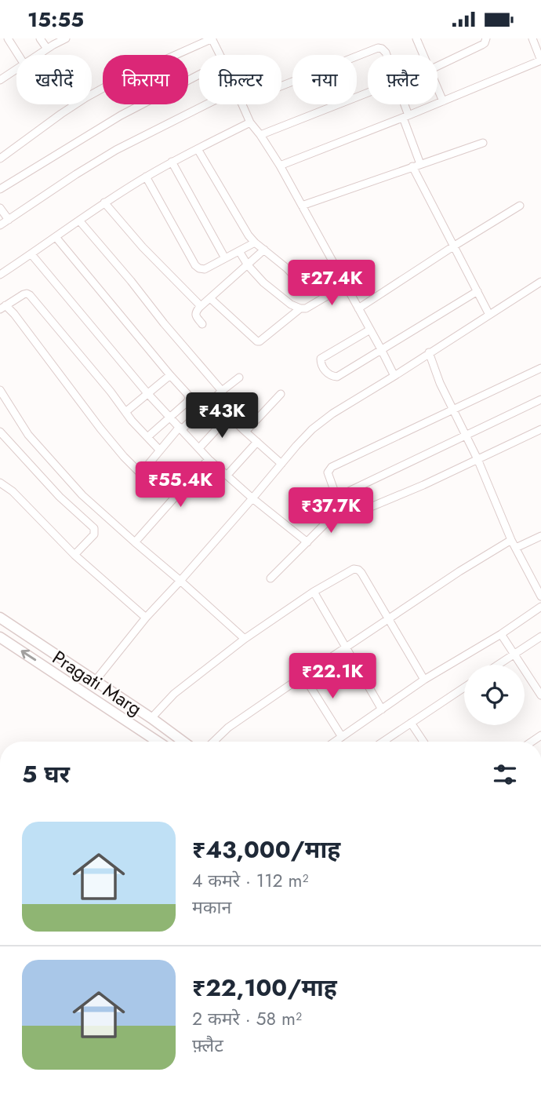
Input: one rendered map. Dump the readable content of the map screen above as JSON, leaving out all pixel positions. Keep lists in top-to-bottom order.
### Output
{
  "streets": {
    "main road": ["Pragati Marg"]
  },
  "page": {
    "status": "15:55",
    "chip": [
      "खरीदें",
      "किराया",
      "फ़िल्टर",
      "नया",
      "फ़्लैट"
    ],
    "price": [
      "₹27.4K",
      "₹43K",
      "₹55.4K",
      "₹37.7K",
      "₹22.1K"
    ],
    "heading": "5 घर",
    "list": [
      {
        "name": "₹43,000/माह",
        "note": "4 कमरे · 112 m² · मकान"
      },
      {
        "name": "₹22,100/माह",
        "note": "2 कमरे · 58 m² · फ़्लैट"
      }
    ]
  }
}
